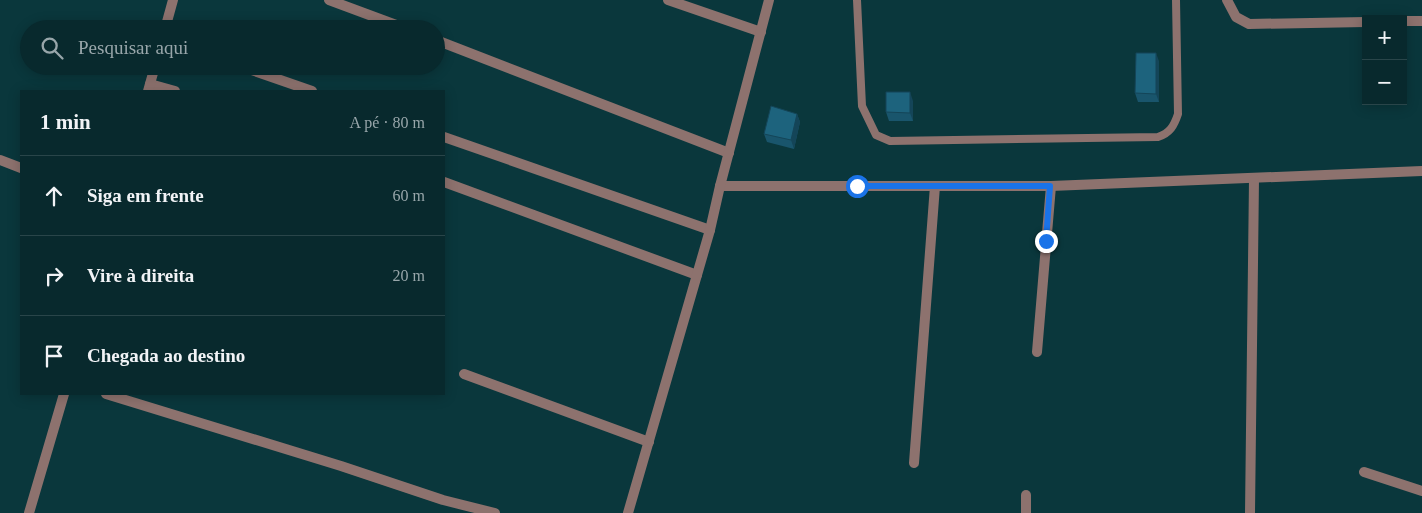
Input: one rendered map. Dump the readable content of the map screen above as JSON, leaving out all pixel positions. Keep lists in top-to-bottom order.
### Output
{
  "page": {
    "map_buttons": ["+", "−"],
    "search": "Pesquisar aqui",
    "heading": ["1 min", "A pé · 80 m"],
    "list": [
      ["Siga em frente", "60 m"],
      ["Vire à direita", "20 m"],
      "Chegada ao destino"
    ]
  }
}
